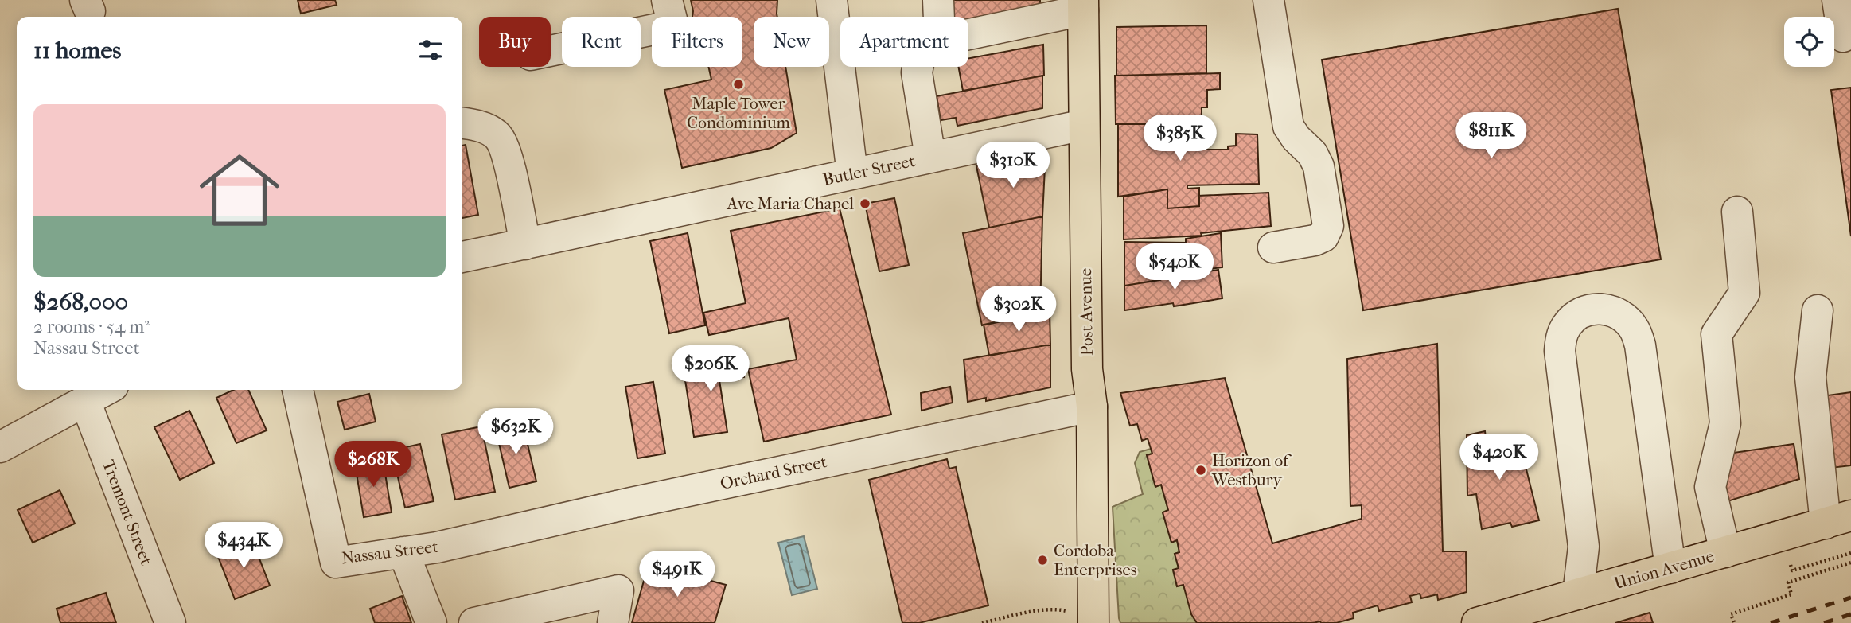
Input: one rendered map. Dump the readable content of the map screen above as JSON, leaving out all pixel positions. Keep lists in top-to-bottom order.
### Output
{
  "streets": {
    "main road": ["Post Avenue", "Union Avenue"],
    "street": [
      "Butler Street",
      "Orchard Street",
      "Tremont Street",
      "Nassau Street"
    ]
  },
  "crossings": [
    ["Butler Street", "Post Avenue"],
    ["Post Avenue", "Orchard Street"],
    ["Orchard Street", "Nassau Street"]
  ],
  "places": [
    "Maple Tower Condominium",
    "Ave Maria Chapel",
    "Horizon of Westbury",
    "Cordoba Enterprises"
  ],
  "page": {
    "chip": [
      "Buy",
      "Rent",
      "Filters",
      "New",
      "Apartment"
    ],
    "heading": "11 homes",
    "list": [
      {
        "name": "$268,000",
        "note": "2 rooms · 54 m² · Nassau Street"
      }
    ],
    "price": [
      "$811K",
      "$385K",
      "$310K",
      "$540K",
      "$302K",
      "$206K",
      "$632K",
      "$420K",
      "$268K",
      "$434K",
      "$491K"
    ]
  }
}
